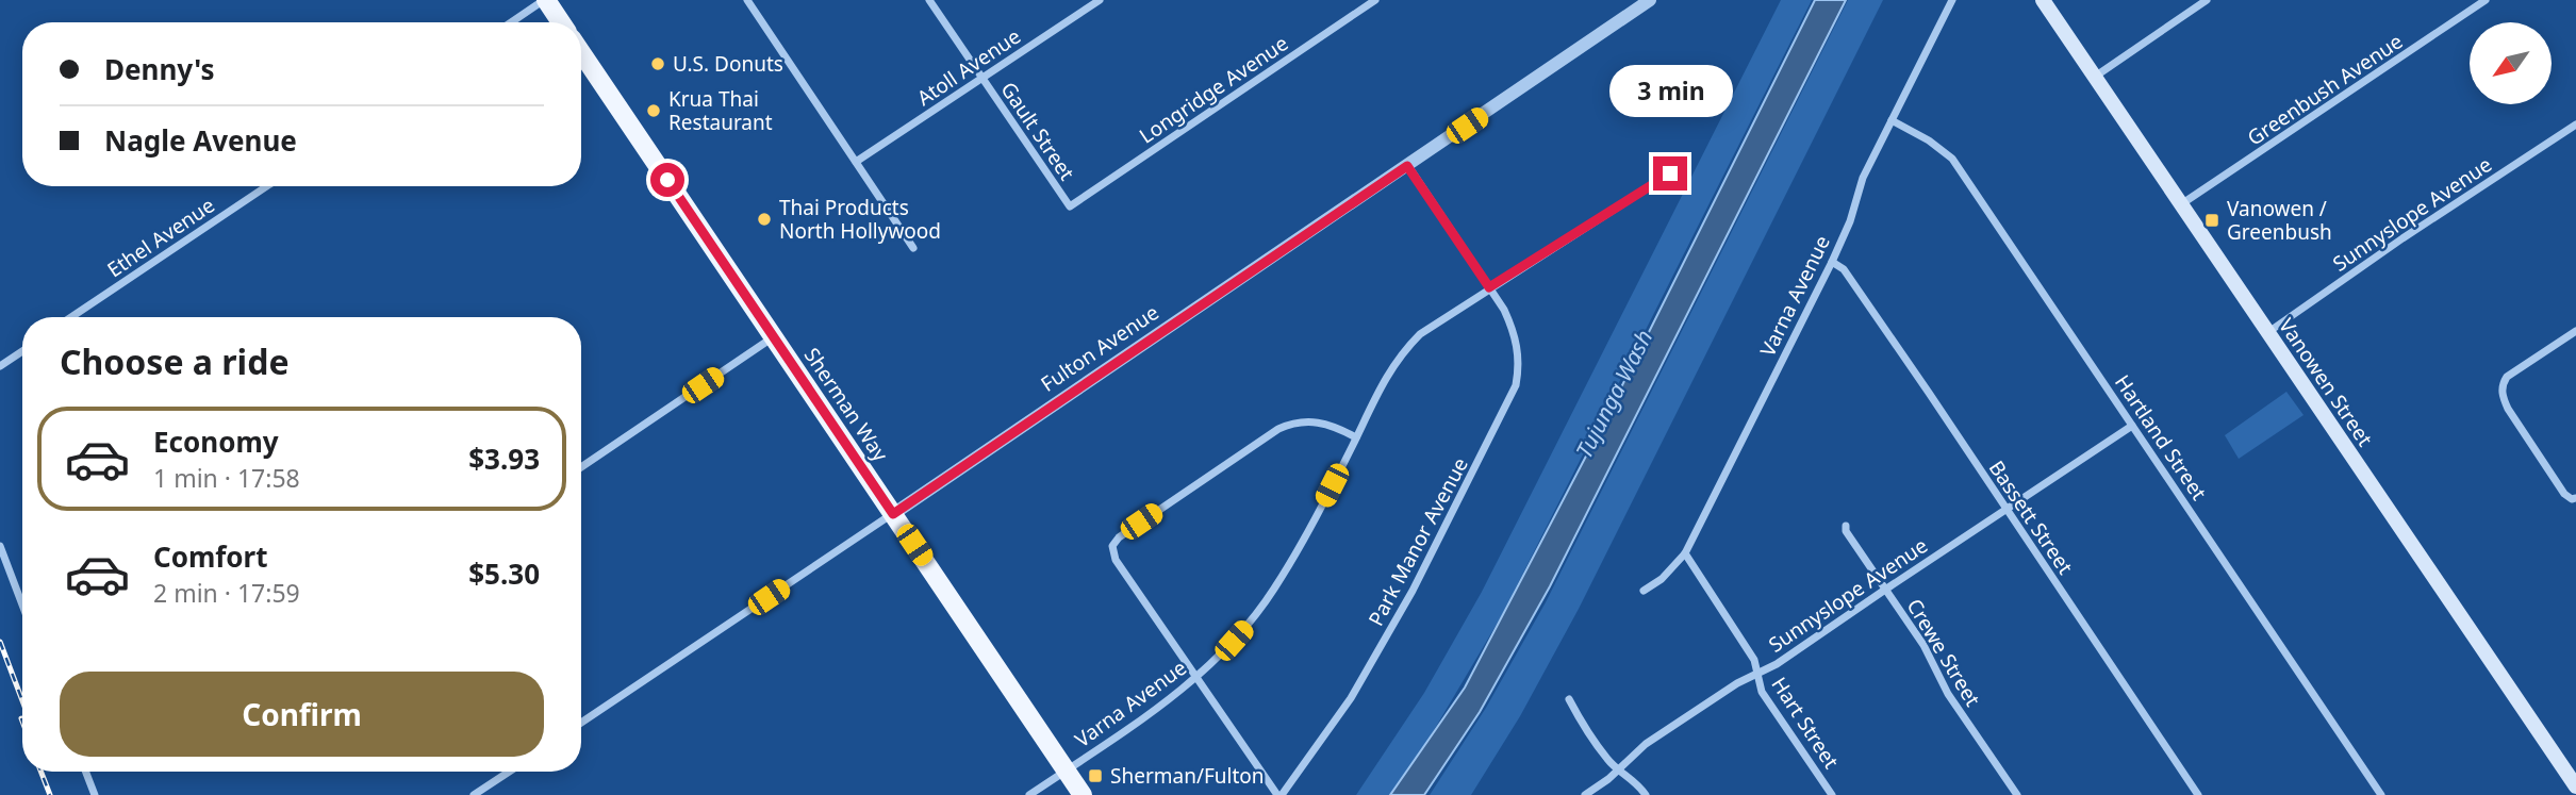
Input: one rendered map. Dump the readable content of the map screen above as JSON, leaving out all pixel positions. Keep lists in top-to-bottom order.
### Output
{
  "streets": {
    "main road": ["Vanowen Street", "Sherman Way"],
    "street": [
      "Atoll Avenue",
      "Longridge Avenue",
      "Greenbush Avenue",
      "Gault Street",
      "Sunnyslope Avenue",
      "Ethel Avenue",
      "Varna Avenue",
      "Fulton Avenue",
      "Hartland Street",
      "Bassett Street",
      "Park Manor Avenue",
      "Crewe Street",
      "Hart Street"
    ]
  },
  "crossings": [
    ["Atoll Avenue", "Gault Street"],
    ["Longridge Avenue", "Gault Street"],
    ["Greenbush Avenue", "Vanowen Street"],
    ["Sunnyslope Avenue", "Vanowen Street"],
    ["Sunnyslope Avenue", "Hartland Street"],
    ["Sunnyslope Avenue", "Bassett Street"],
    ["Sunnyslope Avenue", "Crewe Street"],
    ["Sunnyslope Avenue", "Hart Street"],
    ["Varna Avenue", "Sherman Way"],
    ["Varna Avenue", "Hartland Street"],
    ["Varna Avenue", "Bassett Street"],
    ["Varna Avenue", "Park Manor Avenue"],
    ["Varna Avenue", "Hart Street"],
    ["Fulton Avenue", "Sherman Way"]
  ],
  "water": ["Tujunga Wash"],
  "places": {
    "other": ["U.S. Donuts", "Krua Thai Restaurant", "Thai Products North Hollywood"],
    "transit": ["Vanowen / Greenbush", "Sherman/Fulton"]
  },
  "north": "bottom left",
  "page": {
    "banner": ["Denny's", "Nagle Avenue"],
    "bubble": "3 min",
    "heading": "Choose a ride",
    "list": [
      {
        "name": "Economy",
        "note": "1 min · 17:58",
        "value": "$3.93"
      },
      {
        "name": "Comfort",
        "note": "2 min · 17:59",
        "value": "$5.30"
      }
    ],
    "buttons": "Confirm"
  }
}
